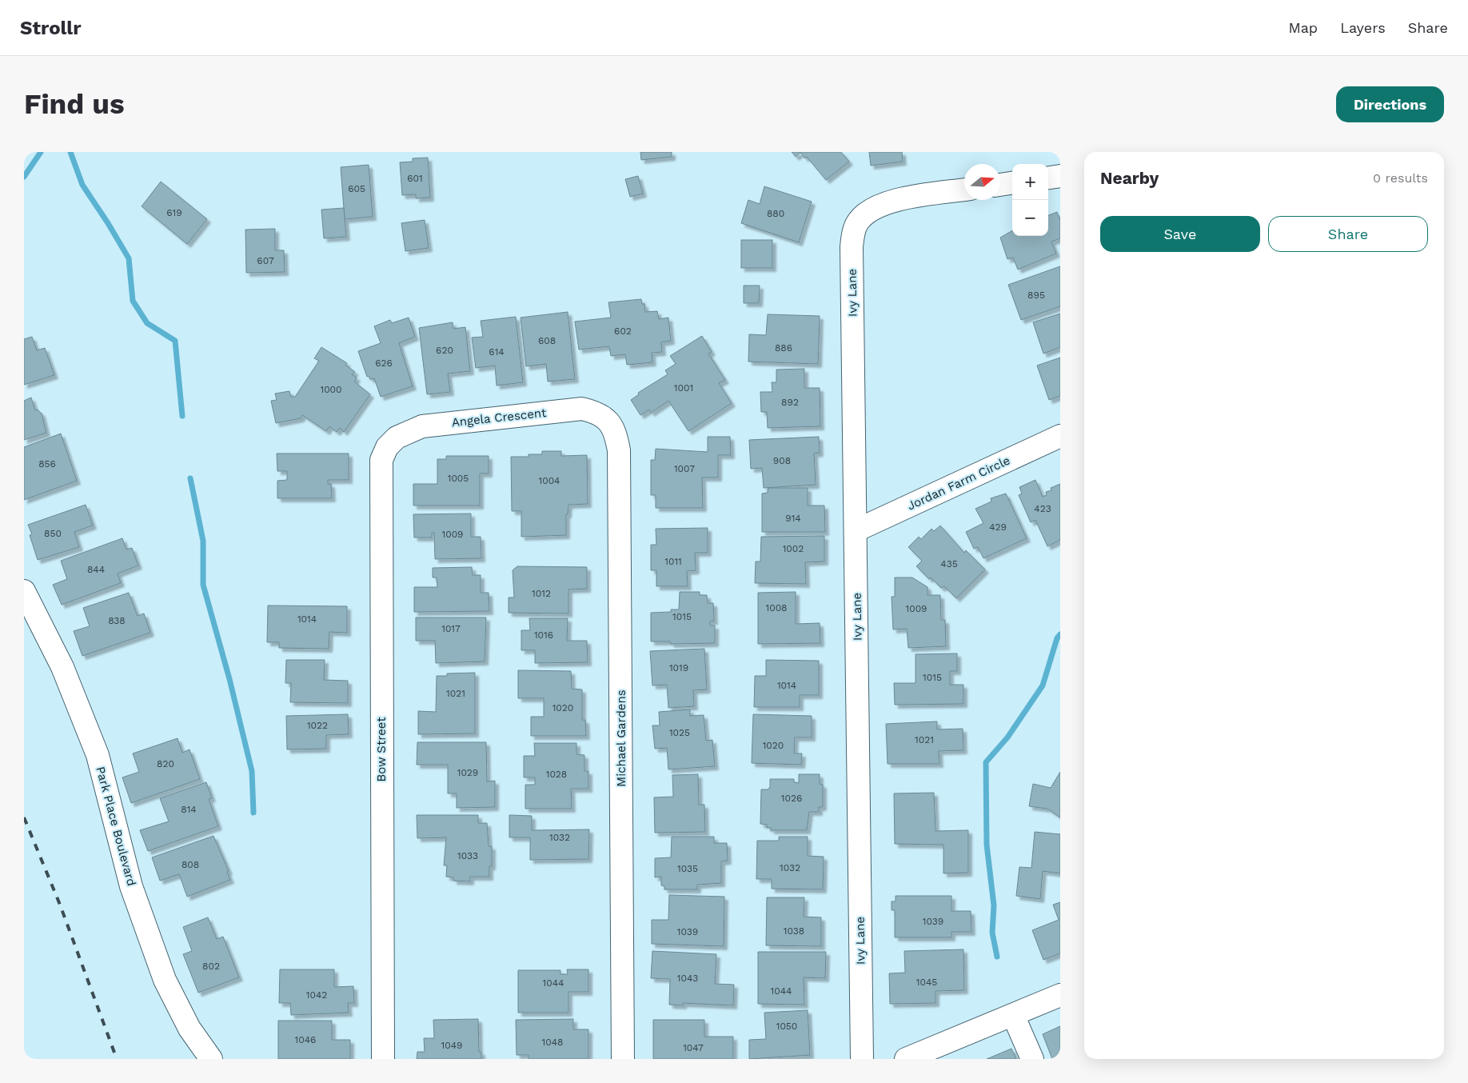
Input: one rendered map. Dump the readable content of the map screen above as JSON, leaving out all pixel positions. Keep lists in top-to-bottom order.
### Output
{
  "streets": {
    "street": [
      "Ivy Lane",
      "Angela Crescent",
      "Jordan Farm Circle",
      "Michael Gardens",
      "Bow Street",
      "Park Place Boulevard"
    ]
  },
  "crossings": [
    ["Ivy Lane", "Jordan Farm Circle"],
    ["Angela Crescent", "Michael Gardens"],
    ["Angela Crescent", "Bow Street"]
  ],
  "house_numbers": [
    "601",
    "605",
    "619",
    "880",
    "607",
    "895",
    "602",
    "608",
    "886",
    "620",
    "614",
    "626",
    "1001",
    "1000",
    "892",
    "908",
    "856",
    "1007",
    "1005",
    "1004",
    "423",
    "914",
    "429",
    "850",
    "1009",
    "1002",
    "1011",
    "435",
    "844",
    "1012",
    "1008",
    "1009",
    "1015",
    "1014",
    "838",
    "1017",
    "1016",
    "1019",
    "1015",
    "1014",
    "1021",
    "1020",
    "1022",
    "1025",
    "1021",
    "1020",
    "820",
    "1029",
    "1028",
    "1026",
    "814",
    "1032",
    "1033",
    "808",
    "1032",
    "1035",
    "1039",
    "1038",
    "1039",
    "802",
    "1043",
    "1045",
    "1044",
    "1044",
    "1042",
    "1050",
    "1046",
    "1048",
    "1049",
    "1047"
  ],
  "north": "right",
  "page": {
    "header": "Strollr",
    "nav": ["Map", "Layers", "Share"],
    "buttons": [
      "Directions",
      ["Save", "Share"]
    ],
    "title": "Find us",
    "heading": ["Nearby", "0 results"],
    "map_buttons": ["+", "−"]
  }
}
